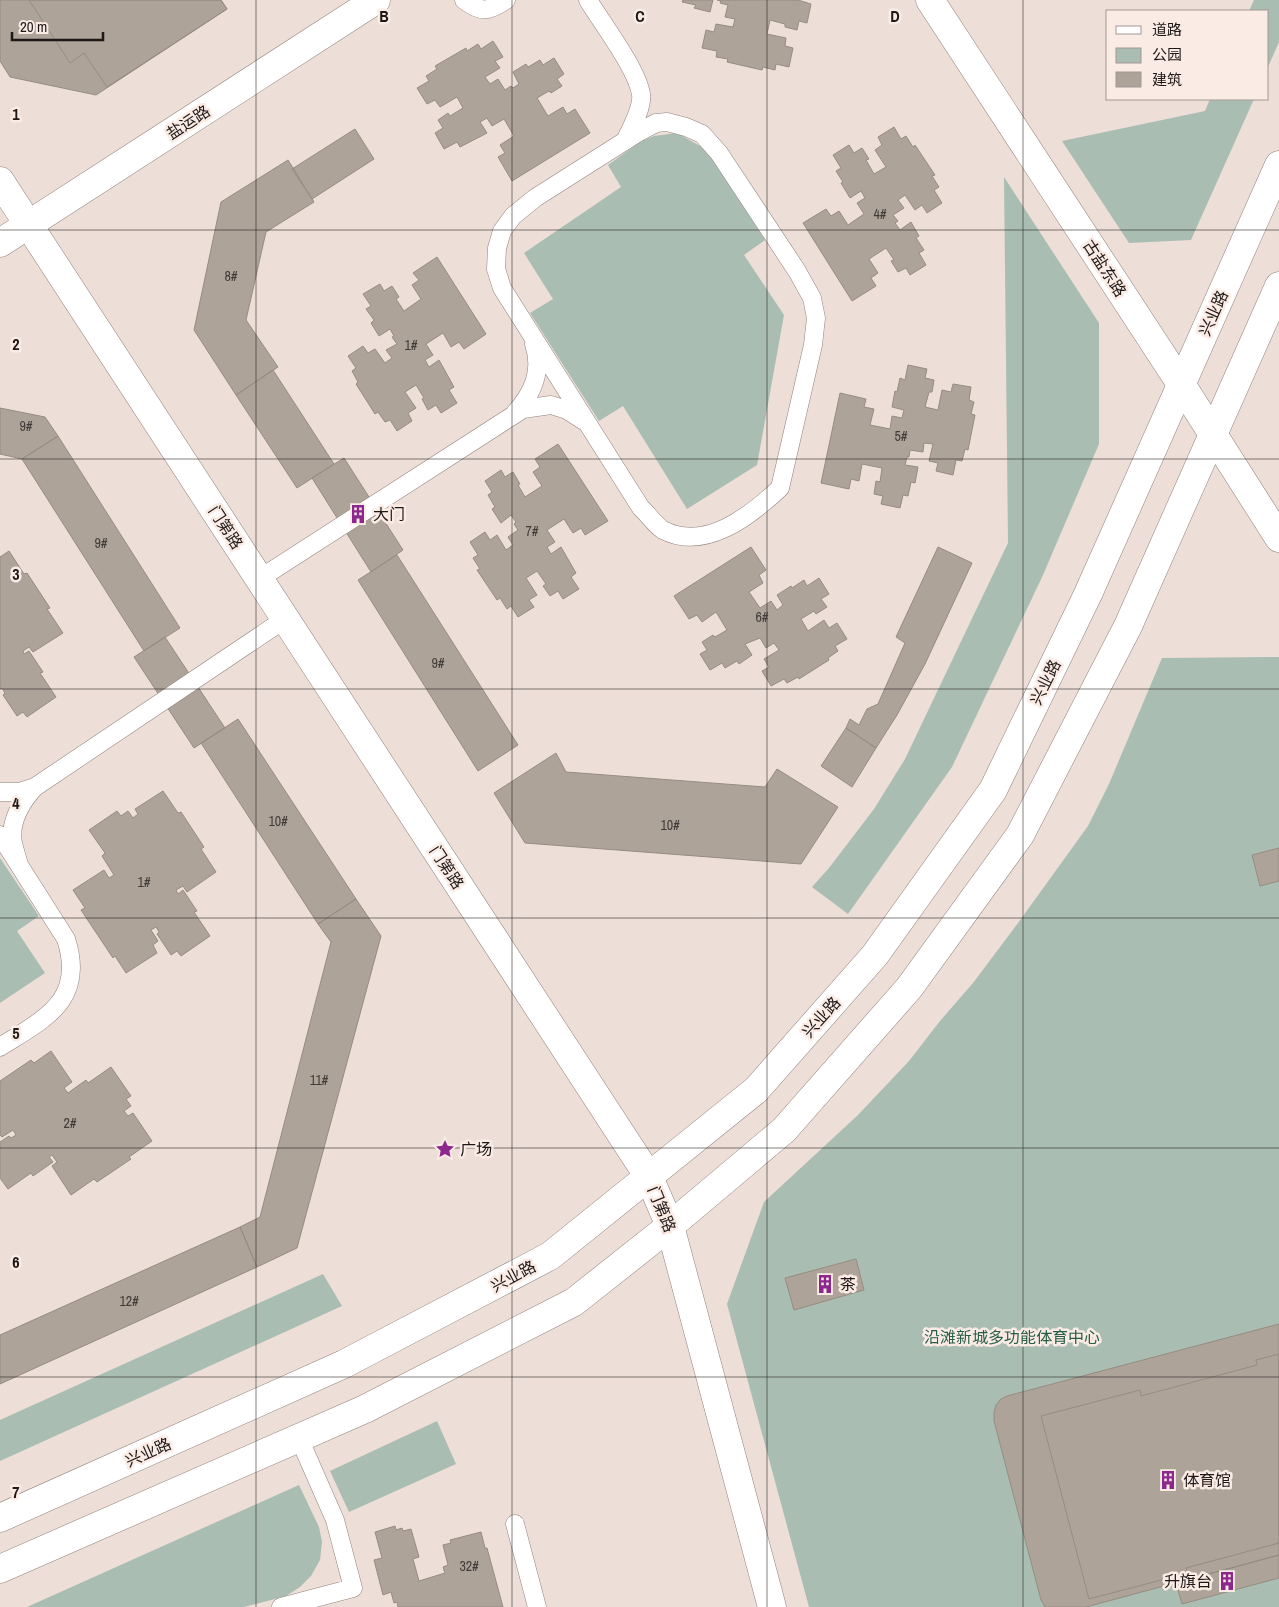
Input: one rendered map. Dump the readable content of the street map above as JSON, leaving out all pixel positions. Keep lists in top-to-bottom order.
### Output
{
  "streets": {
    "street": [
      "盐运路",
      "古盐东路",
      "兴业路",
      "门第路"
    ]
  },
  "crossings": [
    ["盐运路", "门第路"],
    ["古盐东路", "兴业路"],
    ["兴业路", "门第路"]
  ],
  "parks": ["沿滩新城多功能体育中心"],
  "places": {
    "building": [
      "大门",
      "茶",
      "体育馆",
      "升旗台"
    ],
    "place": ["广场"]
  },
  "house_numbers": [
    "4#",
    "8#",
    "1#",
    "9#",
    "5#",
    "7#",
    "9#",
    "6#",
    "9#",
    "10#",
    "10#",
    "1#",
    "11#",
    "2#",
    "12#",
    "32#"
  ],
  "legend": ["道路", "公园", "建筑"],
  "scale_bar": "20 m",
  "grid": {
    "columns": ["B", "C", "D"],
    "rows": [
      "1",
      "2",
      "3",
      "4",
      "5",
      "6",
      "7"
    ]
  }
}
